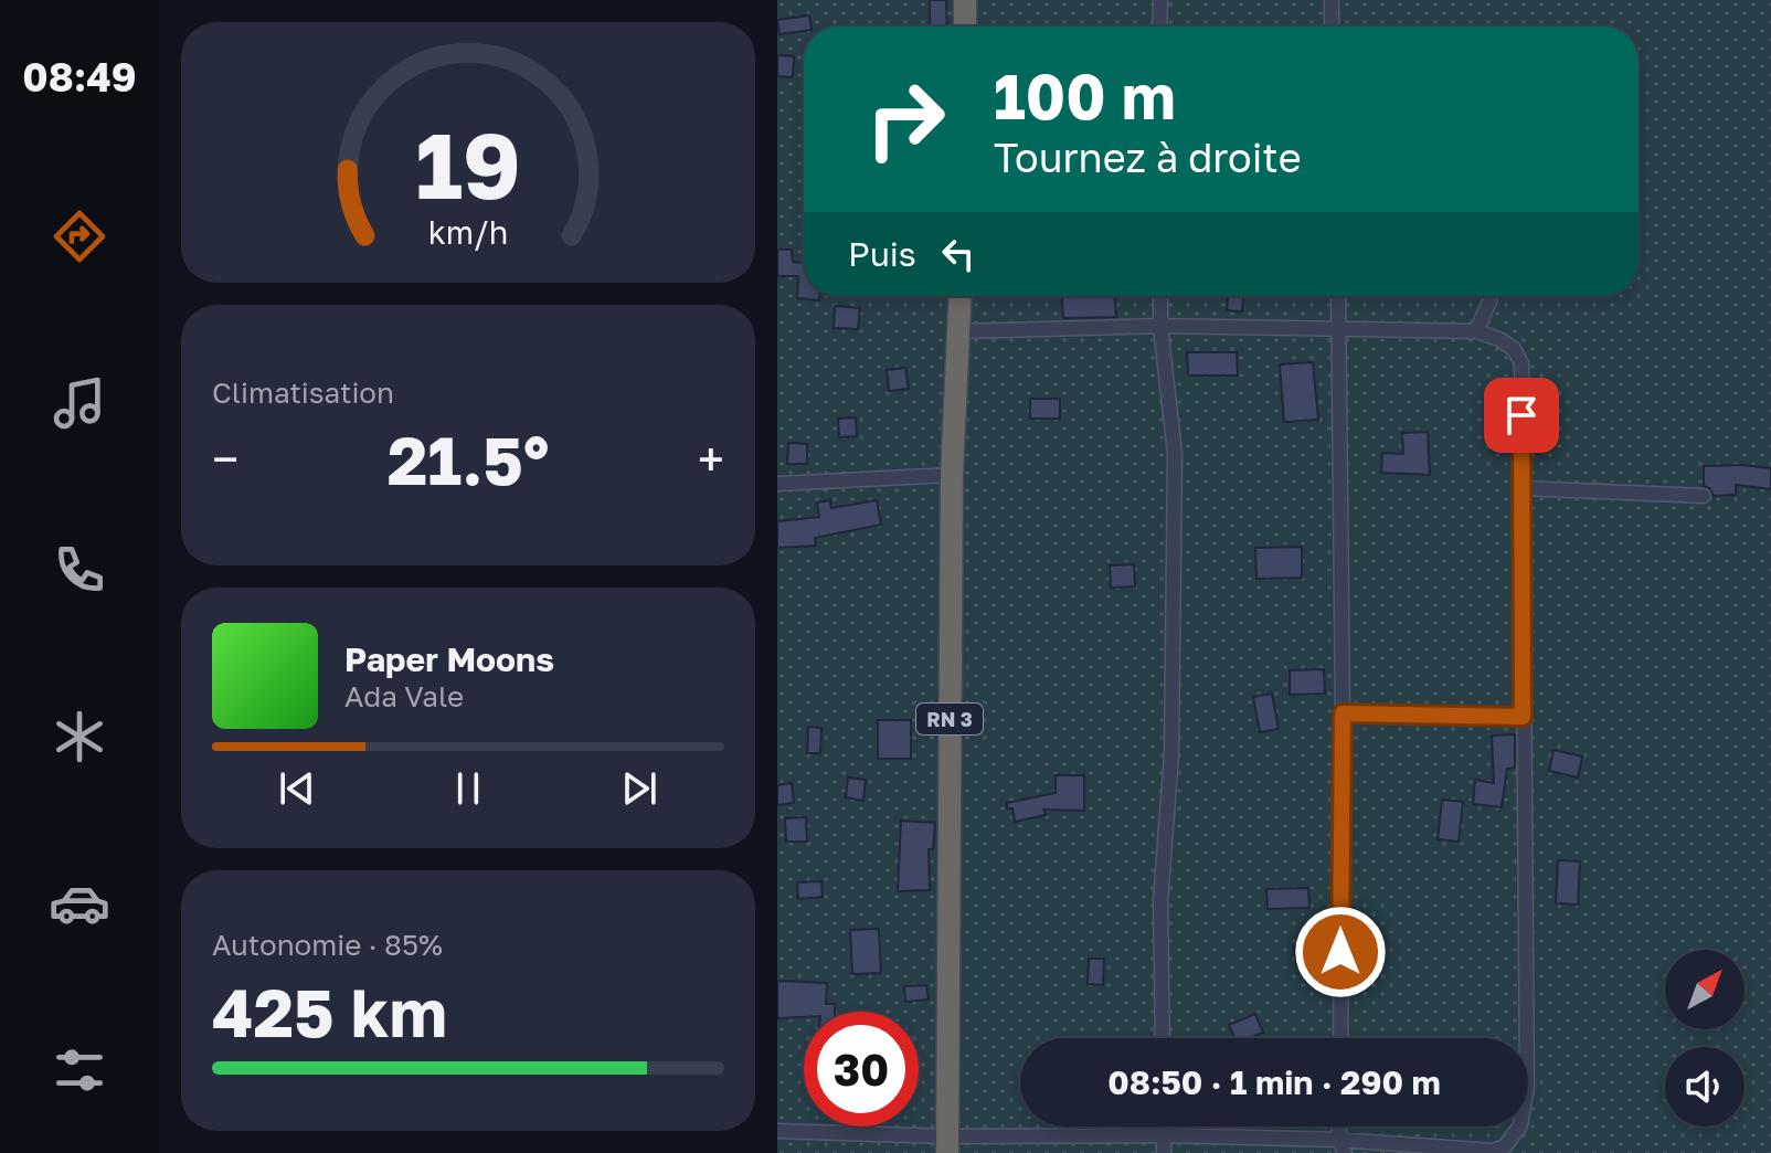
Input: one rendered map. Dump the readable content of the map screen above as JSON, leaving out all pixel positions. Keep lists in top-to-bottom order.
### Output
{
  "streets": {
    "highway": ["RN 3"]
  },
  "north": "top right",
  "page": {
    "tabs": "08:49",
    "turn": ["100 m", "Tournez à droite"],
    "then": "Puis",
    "tile": [
      "Climatisation",
      ["Autonomie · 85%", "425 km"]
    ],
    "heat": ["−", "21.5°", "+"],
    "song": ["Paper Moons", "Ada Vale"],
    "limit": "30",
    "trip": "08:50 · 1 min · 290 m",
    "gauge": ["19", "km/h"]
  }
}
